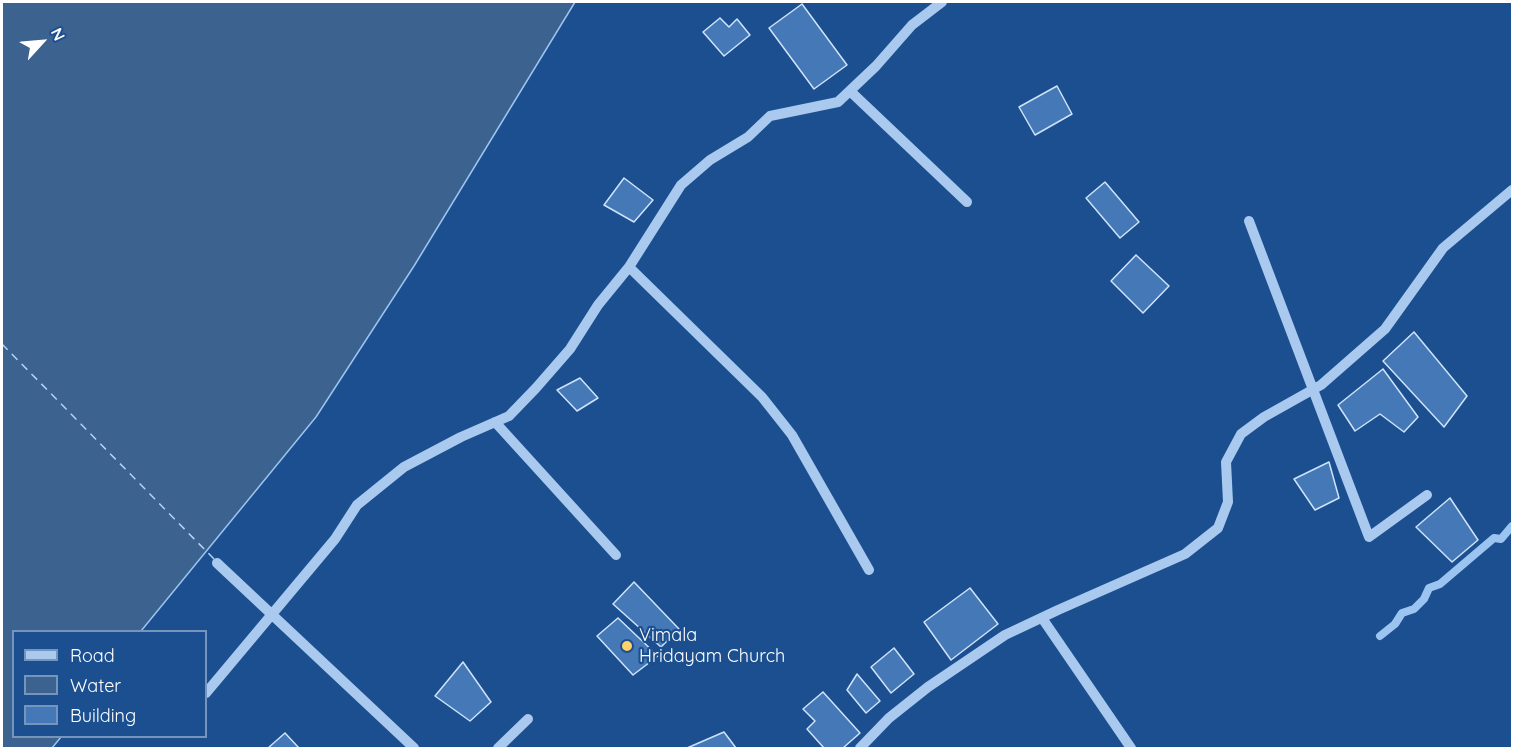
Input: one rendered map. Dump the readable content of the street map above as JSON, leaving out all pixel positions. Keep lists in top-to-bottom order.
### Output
{
  "places": ["Vimala Hridayam Church"],
  "legend": ["Road", "Water", "Building"],
  "north": "top right"
}
